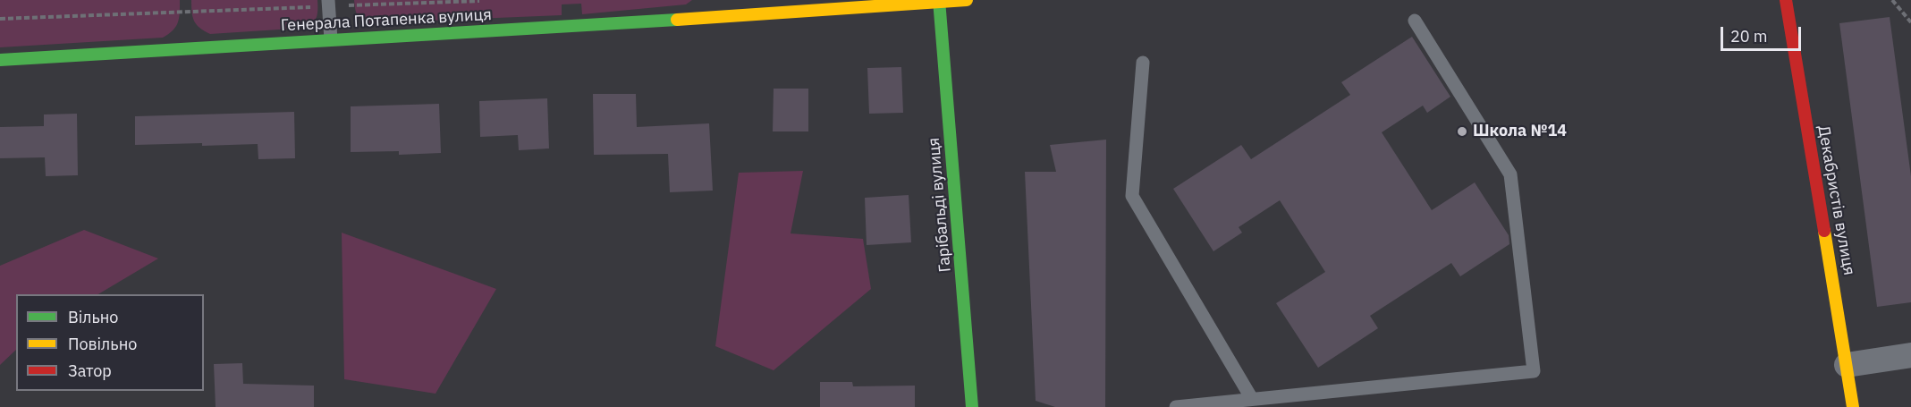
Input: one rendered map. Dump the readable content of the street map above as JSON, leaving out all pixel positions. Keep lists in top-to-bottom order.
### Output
{
  "streets": {
    "street": ["Генерала Потапенка вулиця", "Декабристів вулиця", "Гарібальді вулиця"]
  },
  "crossings": [
    ["Генерала Потапенка вулиця", "Гарібальді вулиця"]
  ],
  "places": ["Школа №14"],
  "legend": ["Вільно", "Повільно", "Затор"],
  "scale_bar": "20 m"
}
